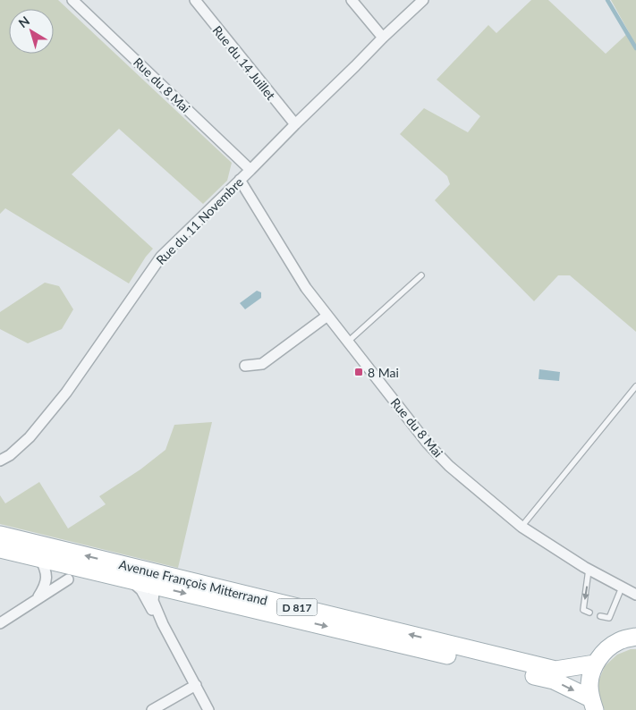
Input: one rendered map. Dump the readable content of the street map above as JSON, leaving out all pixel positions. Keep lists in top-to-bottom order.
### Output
{
  "streets": {
    "main road": ["Avenue François Mitterrand", "D 817"],
    "street": ["Rue du 14 Juillet", "Rue du 8 Mai", "Rue du 11 Novembre"]
  },
  "crossings": [
    ["Rue du 14 Juillet", "Rue du 11 Novembre"],
    ["Rue du 8 Mai", "Rue du 11 Novembre"]
  ],
  "places": {
    "transit": ["8 Mai"]
  },
  "north": "top left"
}
